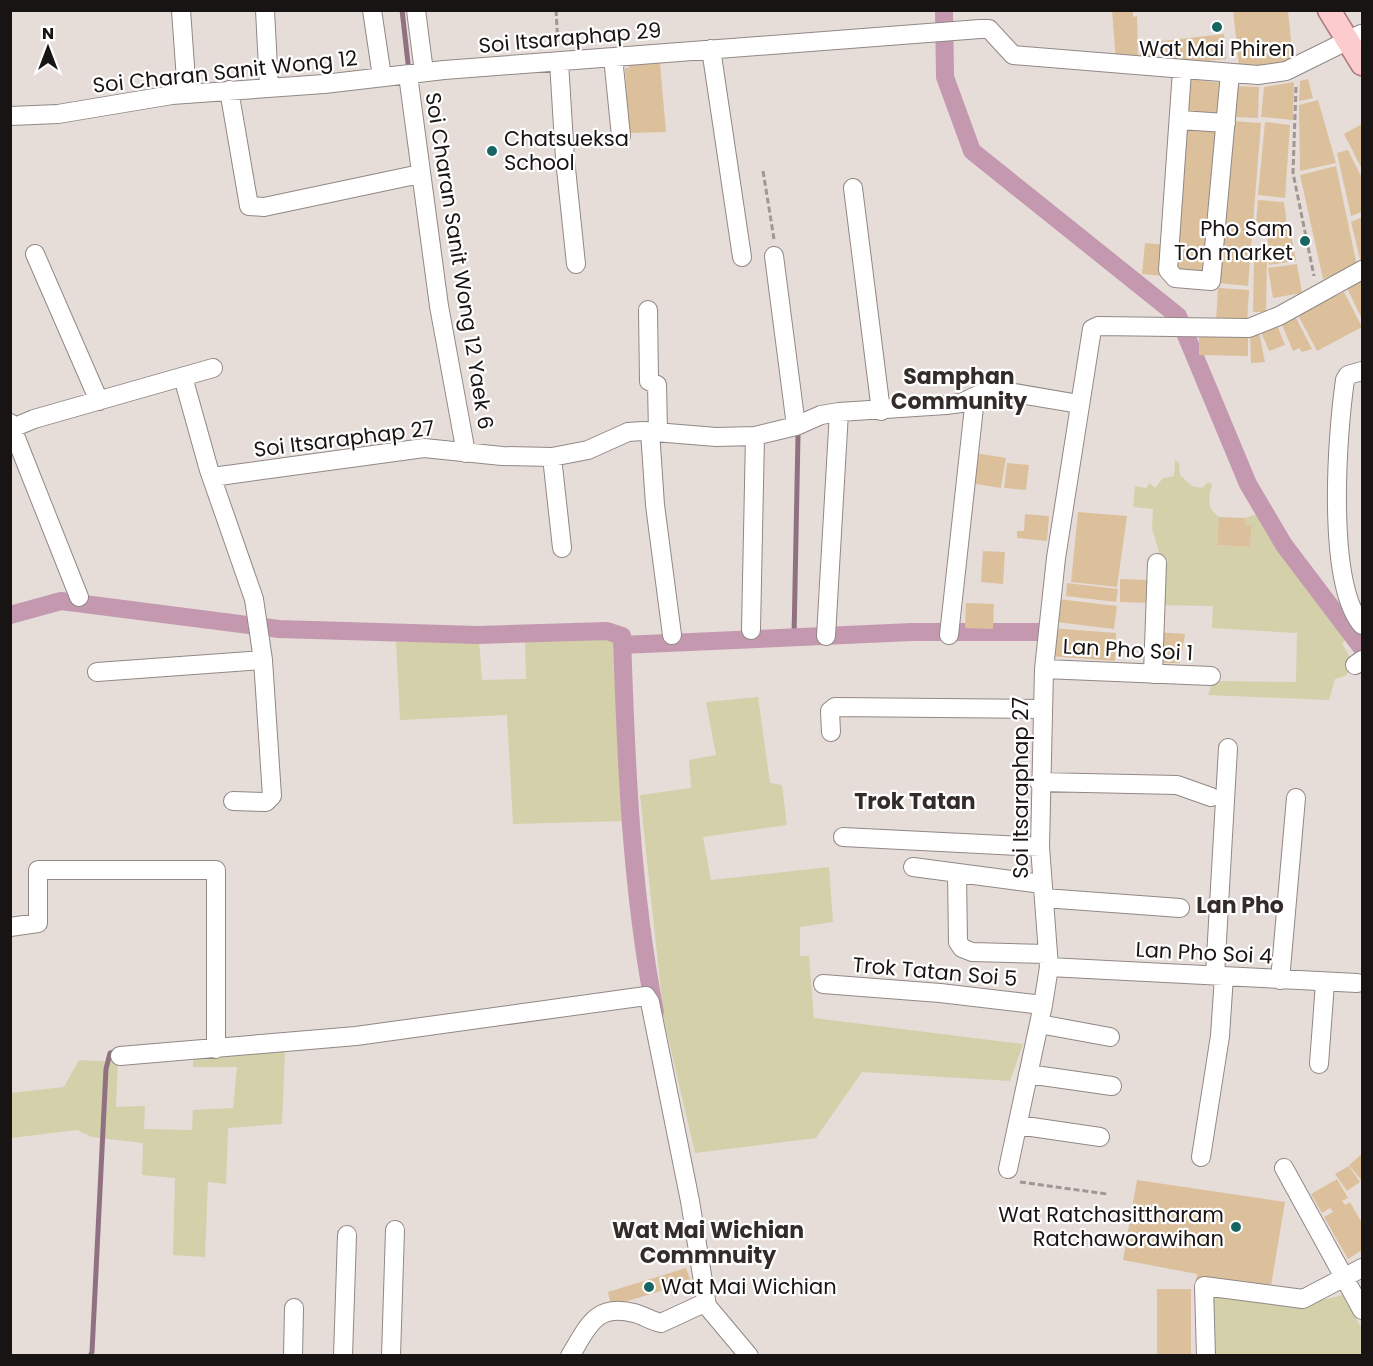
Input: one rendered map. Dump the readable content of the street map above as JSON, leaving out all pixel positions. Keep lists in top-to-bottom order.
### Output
{
  "streets": {
    "street": [
      "Soi Itsaraphap 29",
      "Soi Charan Sanit Wong 12",
      "Soi Charan Sanit Wong 12 Yaek 6",
      "Soi Itsaraphap 27",
      "Lan Pho Soi 1",
      "Lan Pho Soi 4",
      "Trok Tatan Soi 5"
    ]
  },
  "crossings": [
    ["Soi Itsaraphap 29", "Soi Charan Sanit Wong 12"],
    ["Soi Itsaraphap 29", "Soi Charan Sanit Wong 12 Yaek 6"],
    ["Soi Charan Sanit Wong 12", "Soi Charan Sanit Wong 12 Yaek 6"],
    ["Soi Charan Sanit Wong 12 Yaek 6", "Soi Itsaraphap 27"],
    ["Soi Itsaraphap 27", "Lan Pho Soi 1"],
    ["Soi Itsaraphap 27", "Lan Pho Soi 4"],
    ["Soi Itsaraphap 27", "Trok Tatan Soi 5"]
  ],
  "districts": [
    "Samphan Community",
    "Trok Tatan",
    "Lan Pho",
    "Wat Mai Wichian Commnuity"
  ],
  "places": [
    "Wat Mai Phiren",
    "Chatsueksa School",
    "Pho Sam Ton market",
    "Wat Ratchasittharam Ratchaworawihan",
    "Wat Mai Wichian"
  ],
  "north": "top"
}
